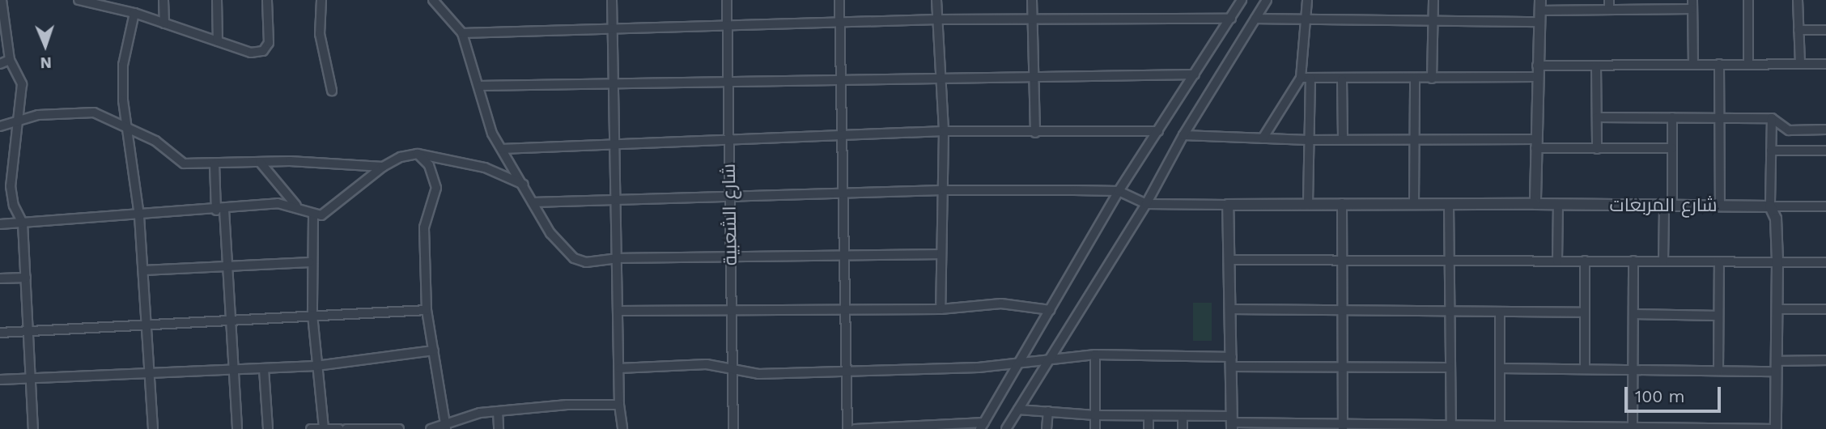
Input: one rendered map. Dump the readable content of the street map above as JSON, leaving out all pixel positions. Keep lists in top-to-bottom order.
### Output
{
  "streets": {
    "street": ["شارع المربعات", "شارع الشعبية"]
  },
  "scale_bar": "100 m",
  "north": "bottom"
}
